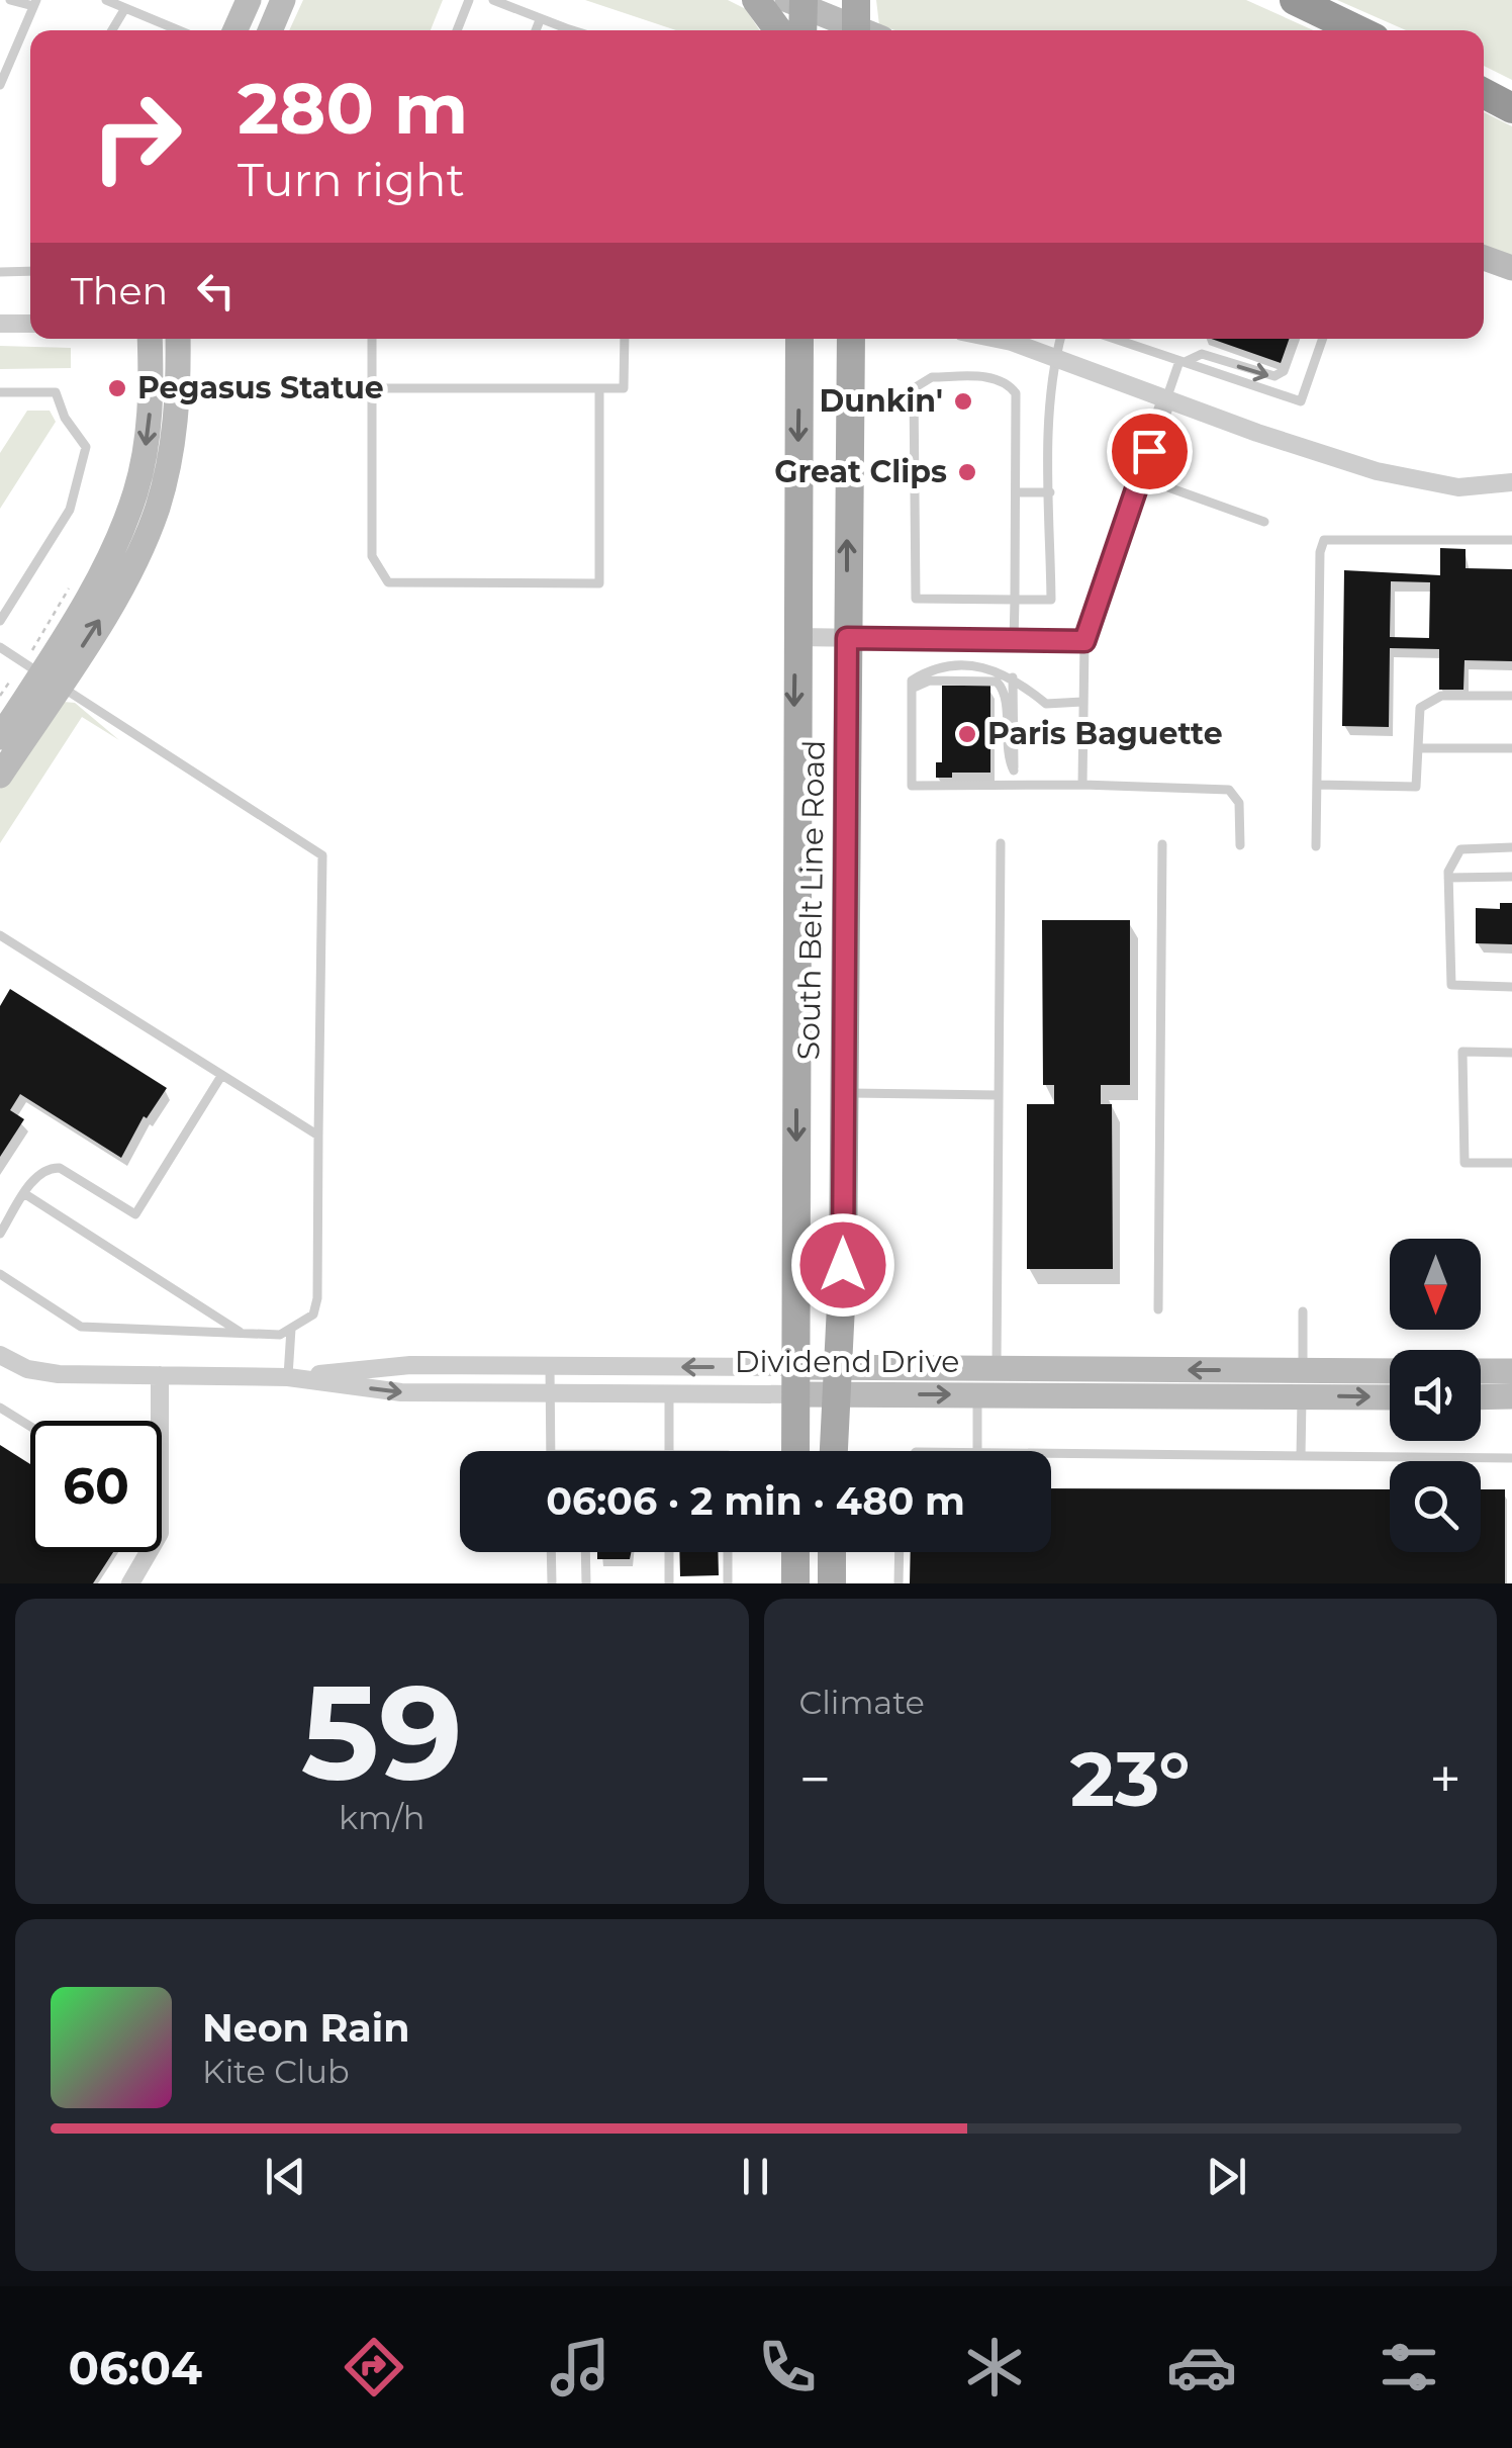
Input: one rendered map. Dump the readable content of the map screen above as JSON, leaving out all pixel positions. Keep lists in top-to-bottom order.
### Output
{
  "streets": {
    "main road": ["South Belt Line Road"],
    "street": ["Dividend Drive"]
  },
  "crossings": [
    ["South Belt Line Road", "Dividend Drive"]
  ],
  "places": [
    "Pegasus Statue",
    "Dunkin'",
    "Great Clips",
    "Paris Baguette"
  ],
  "north": "bottom",
  "page": {
    "turn": ["280 m", "Turn right"],
    "then": "Then",
    "limit": "60",
    "trip": "06:06 · 2 min · 480 m",
    "tile": [
      ["59", "km/h"],
      "Climate"
    ],
    "heat": ["−", "23°", "+"],
    "song": ["Neon Rain", "Kite Club"],
    "tabs": "06:04"
  }
}
